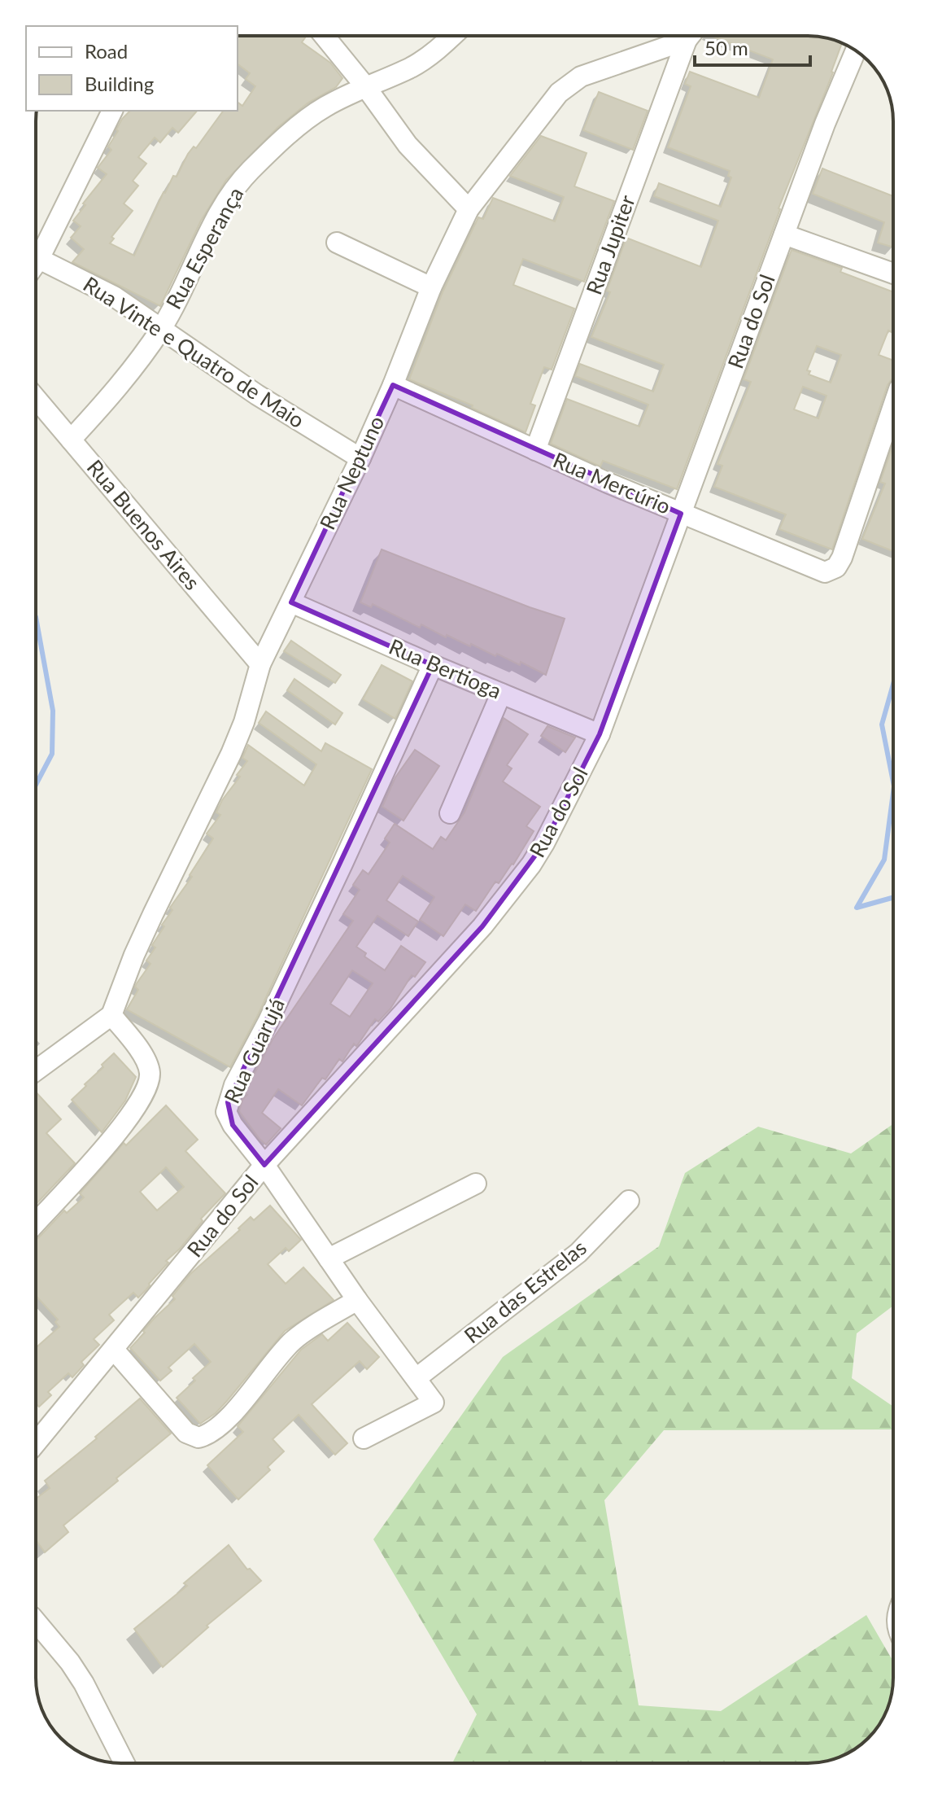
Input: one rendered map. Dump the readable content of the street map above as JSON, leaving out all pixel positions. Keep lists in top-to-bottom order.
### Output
{
  "streets": {
    "street": [
      "Rua Jupiter",
      "Rua Esperança",
      "Rua do Sol",
      "Rua Vinte e Quatro de Maio",
      "Rua Neptuno",
      "Rua Mercúrio",
      "Rua Buenos Aires",
      "Rua Bertioga",
      "Rua Guarujá",
      "Rua das Estrelas"
    ]
  },
  "crossings": [
    ["Rua Jupiter", "Rua Mercúrio"],
    ["Rua Esperança", "Rua Vinte e Quatro de Maio"],
    ["Rua Esperança", "Rua Buenos Aires"],
    ["Rua do Sol", "Rua Mercúrio"],
    ["Rua do Sol", "Rua Bertioga"],
    ["Rua do Sol", "Rua Guarujá"],
    ["Rua Vinte e Quatro de Maio", "Rua Neptuno"],
    ["Rua Neptuno", "Rua Mercúrio"],
    ["Rua Neptuno", "Rua Buenos Aires"],
    ["Rua Neptuno", "Rua Bertioga"],
    ["Rua Bertioga", "Rua Guarujá"],
    ["Rua Guarujá", "Rua das Estrelas"]
  ],
  "legend": ["Road", "Building"],
  "scale_bar": "50 m"
}
